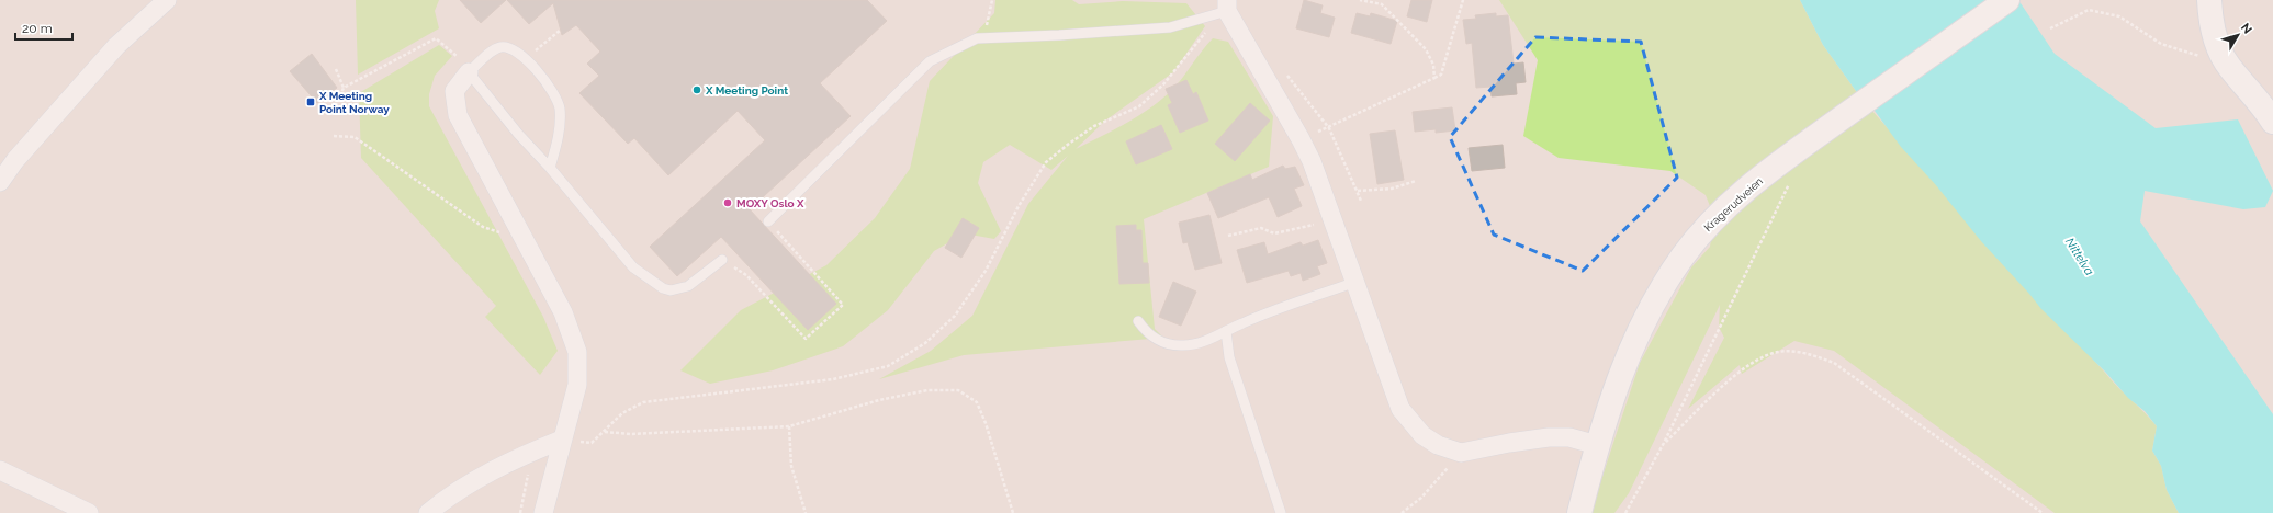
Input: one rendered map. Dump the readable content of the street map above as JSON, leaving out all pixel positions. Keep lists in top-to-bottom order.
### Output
{
  "streets": {
    "main road": ["Kragerudveien"]
  },
  "water": ["Nittelva"],
  "places": {
    "other": ["X Meeting Point", "MOXY Oslo X"],
    "transit": ["X Meeting Point Norway"]
  },
  "scale_bar": "20 m",
  "north": "top right"
}
